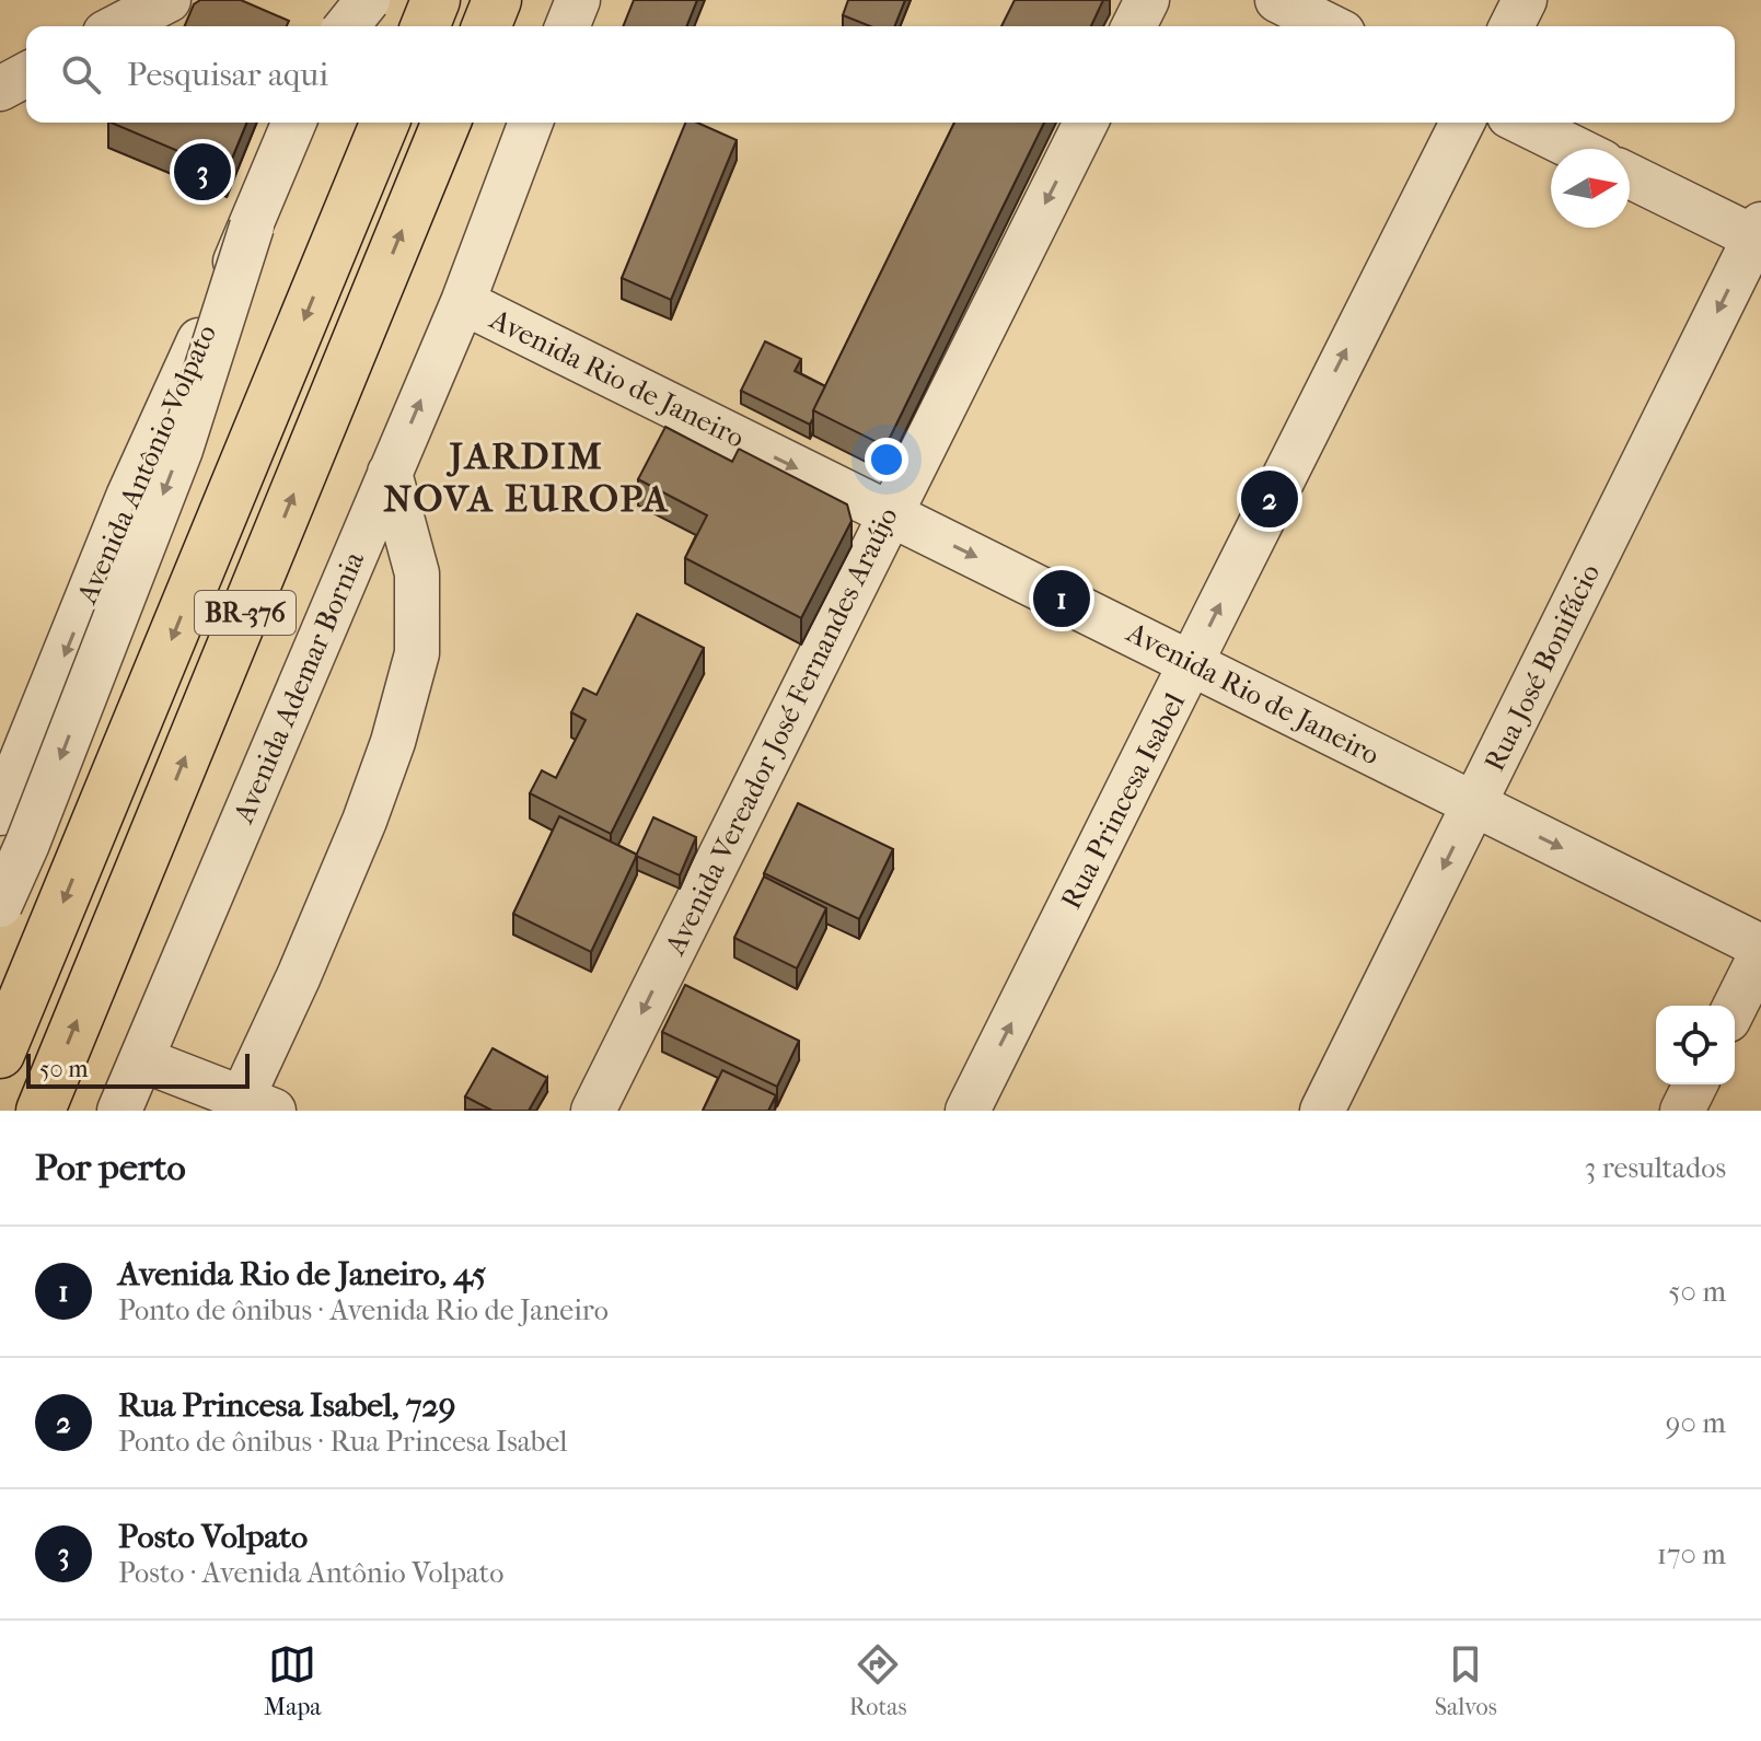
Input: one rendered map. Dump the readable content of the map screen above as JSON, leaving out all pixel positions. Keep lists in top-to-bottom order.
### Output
{
  "streets": {
    "highway": ["BR-376"],
    "street": [
      "Avenida Rio de Janeiro",
      "Avenida Antônio Volpato",
      "Rua José Bonifácio",
      "Avenida Ademar Bornia",
      "Avenida Vereador José Fernandes Araújo",
      "Rua Princesa Isabel"
    ]
  },
  "crossings": [
    ["Avenida Rio de Janeiro", "Rua José Bonifácio"],
    ["Avenida Rio de Janeiro", "Avenida Ademar Bornia"],
    ["Avenida Rio de Janeiro", "Avenida Vereador José Fernandes Araújo"],
    ["Avenida Rio de Janeiro", "Rua Princesa Isabel"]
  ],
  "one_way": ["Avenida Rio de Janeiro", "Rua José Bonifácio", "Rua Princesa Isabel"],
  "districts": ["JARDIM NOVA EUROPA"],
  "scale_bar": "50 m",
  "north": "right",
  "page": {
    "search": "Pesquisar aqui",
    "pins": ["3", "2", "1"],
    "scale": "50 m",
    "heading": ["Por perto", "3 resultados"],
    "list": [
      {
        "mark": "1",
        "name": "Avenida Rio de Janeiro, 45",
        "note": "Ponto de ônibus · Avenida Rio de Janeiro",
        "value": "50 m"
      },
      {
        "mark": "2",
        "name": "Rua Princesa Isabel, 729",
        "note": "Ponto de ônibus · Rua Princesa Isabel",
        "value": "90 m"
      },
      {
        "mark": "3",
        "name": "Posto Volpato",
        "note": "Posto · Avenida Antônio Volpato",
        "value": "170 m"
      }
    ],
    "nav": ["Mapa", "Rotas", "Salvos"]
  }
}
